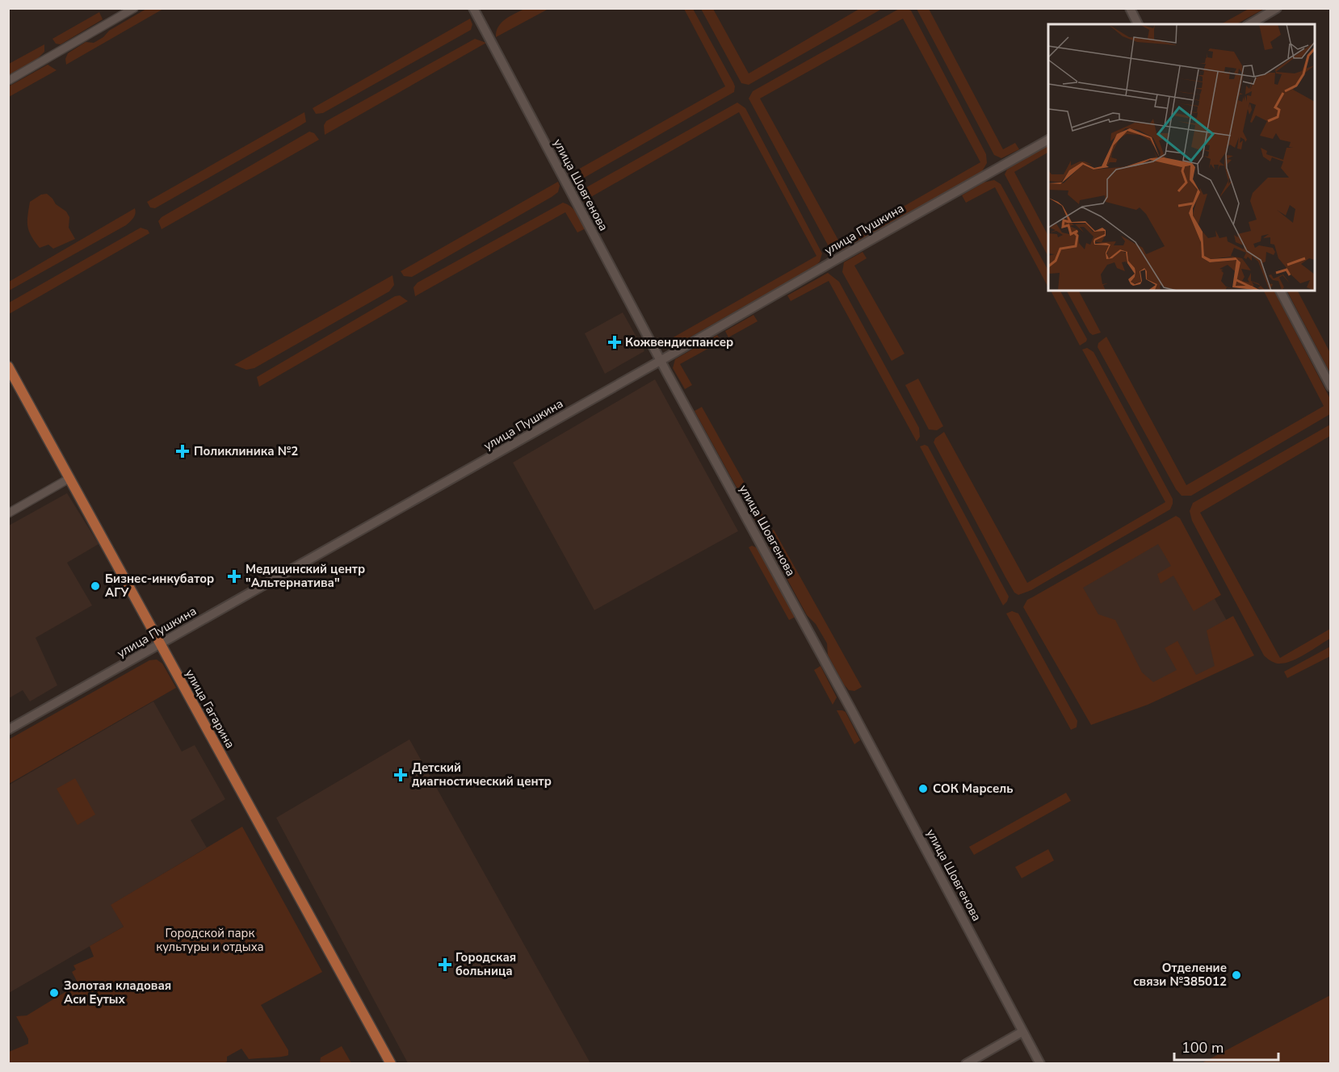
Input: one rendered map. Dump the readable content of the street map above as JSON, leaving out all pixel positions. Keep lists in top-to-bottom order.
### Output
{
  "streets": {
    "main road": ["улица Шовгенова", "улица Пушкина", "улица Гагарина"]
  },
  "crossings": [
    ["улица Шовгенова", "улица Пушкина"],
    ["улица Пушкина", "улица Гагарина"]
  ],
  "parks": ["Городской парк культуры и отдыха"],
  "places": {
    "health": [
      "Кожвендиспансер",
      "Поликлиника №2",
      "Медицинский центр \"Альтернатива\"",
      "Детский диагностический центр",
      "Городская больница"
    ],
    "other": [
      "Бизнес-инкубатор АГУ",
      "СОК Марсель",
      "Отделение связи №385012",
      "Золотая кладовая Аси Еутых"
    ]
  },
  "scale_bar": "100 m"
}
